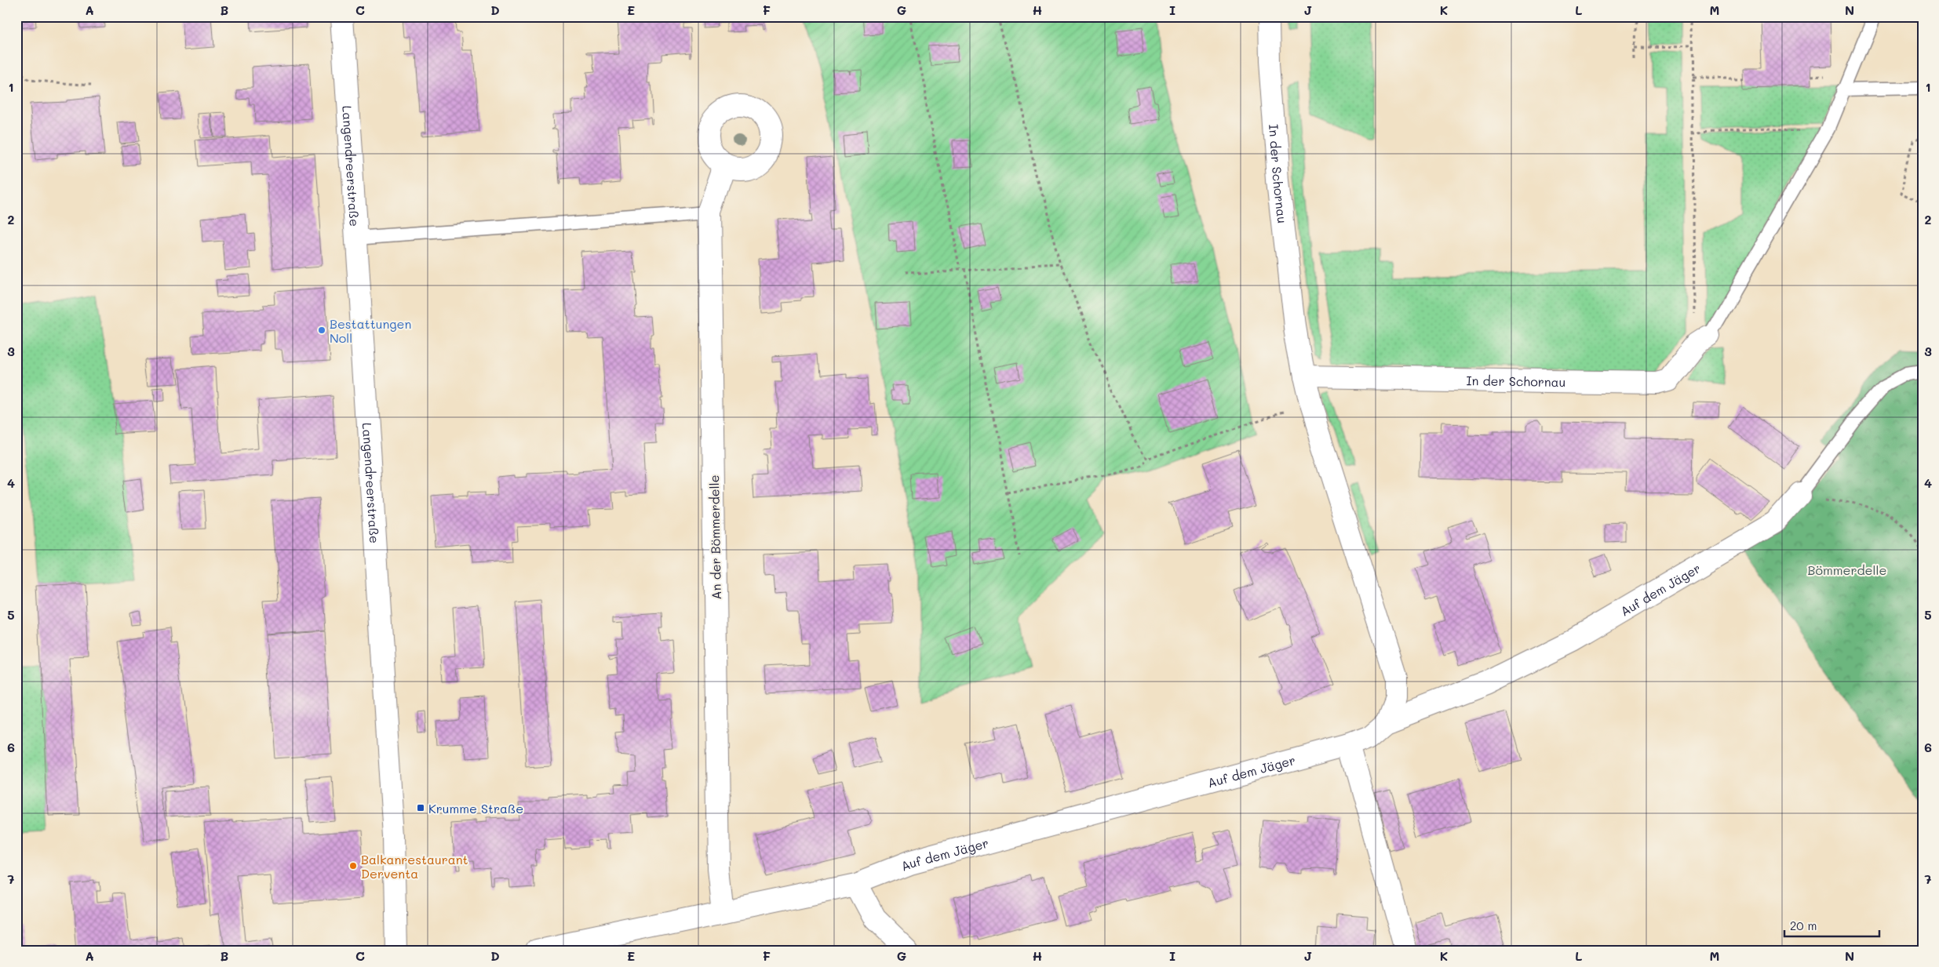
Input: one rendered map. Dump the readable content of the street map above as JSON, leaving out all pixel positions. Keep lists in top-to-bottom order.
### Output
{
  "streets": {
    "street": [
      "Langendreerstraße",
      "In der Schornau",
      "An der Bömmerdelle",
      "Auf dem Jäger"
    ]
  },
  "crossings": [
    ["In der Schornau", "Auf dem Jäger"],
    ["An der Bömmerdelle", "Auf dem Jäger"]
  ],
  "parks": ["Bömmerdelle"],
  "places": {
    "other": ["Bestattungen Noll", "Balkanrestaurant Derventa"],
    "transit": ["Krumme Straße"]
  },
  "scale_bar": "20 m",
  "grid": {
    "columns": [
      "A",
      "B",
      "C",
      "D",
      "E",
      "F",
      "G",
      "H",
      "I",
      "J",
      "K",
      "L",
      "M",
      "N"
    ],
    "rows": [
      "1",
      "2",
      "3",
      "4",
      "5",
      "6",
      "7"
    ]
  }
}
